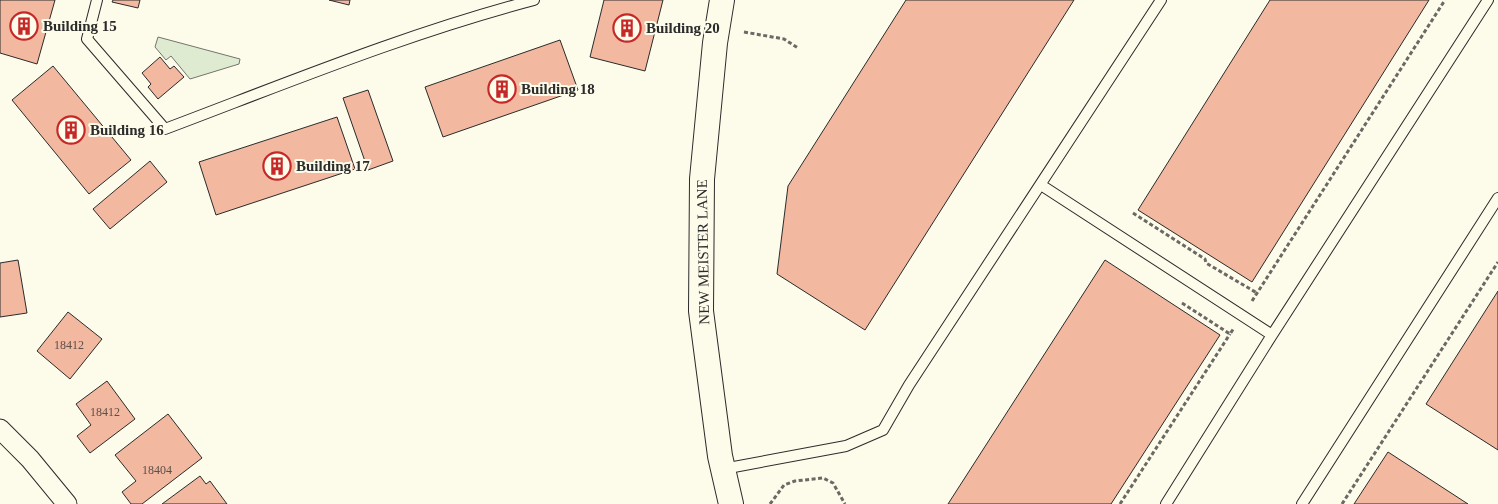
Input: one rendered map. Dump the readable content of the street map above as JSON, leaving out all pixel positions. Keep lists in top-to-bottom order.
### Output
{
  "streets": {
    "street": ["NEW MEISTER LANE"]
  },
  "places": {
    "building": [
      "Building 15",
      "Building 20",
      "Building 18",
      "Building 16",
      "Building 17"
    ]
  },
  "house_numbers": ["18412", "18412", "18404"]
}
